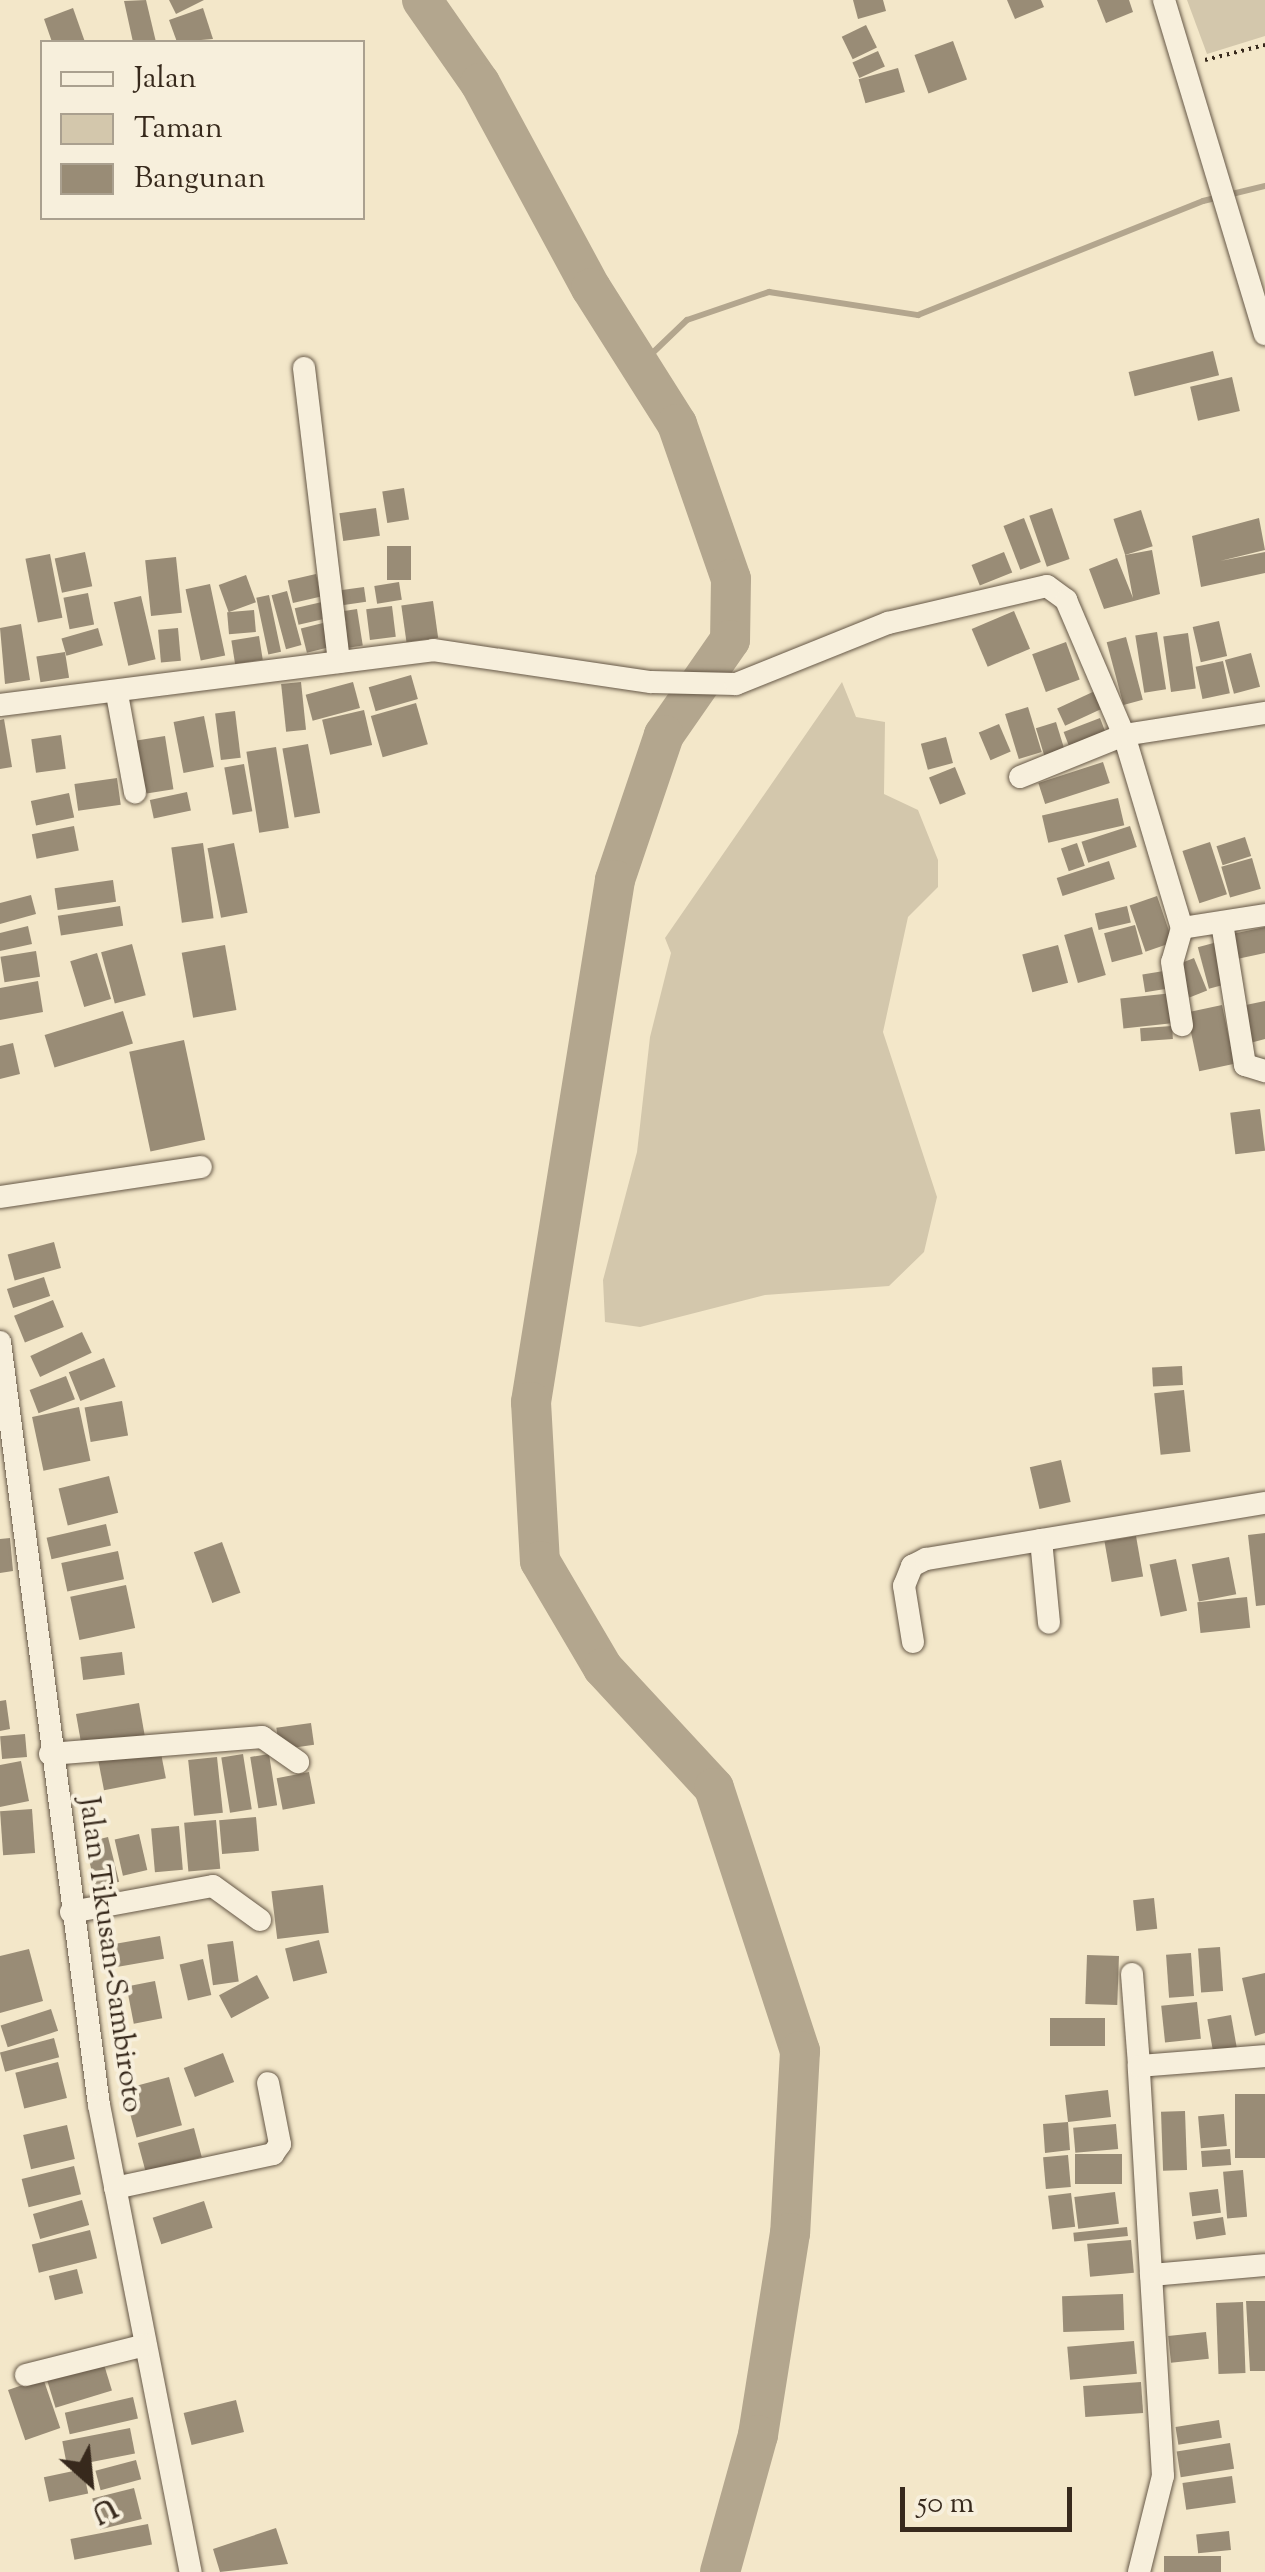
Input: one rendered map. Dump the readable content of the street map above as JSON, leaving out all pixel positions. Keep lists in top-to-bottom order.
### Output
{
  "streets": {
    "street": ["Jalan Tikusan-Sambiroto"]
  },
  "legend": ["Jalan", "Taman", "Bangunan"],
  "scale_bar": "50 m",
  "north": "bottom right"
}
